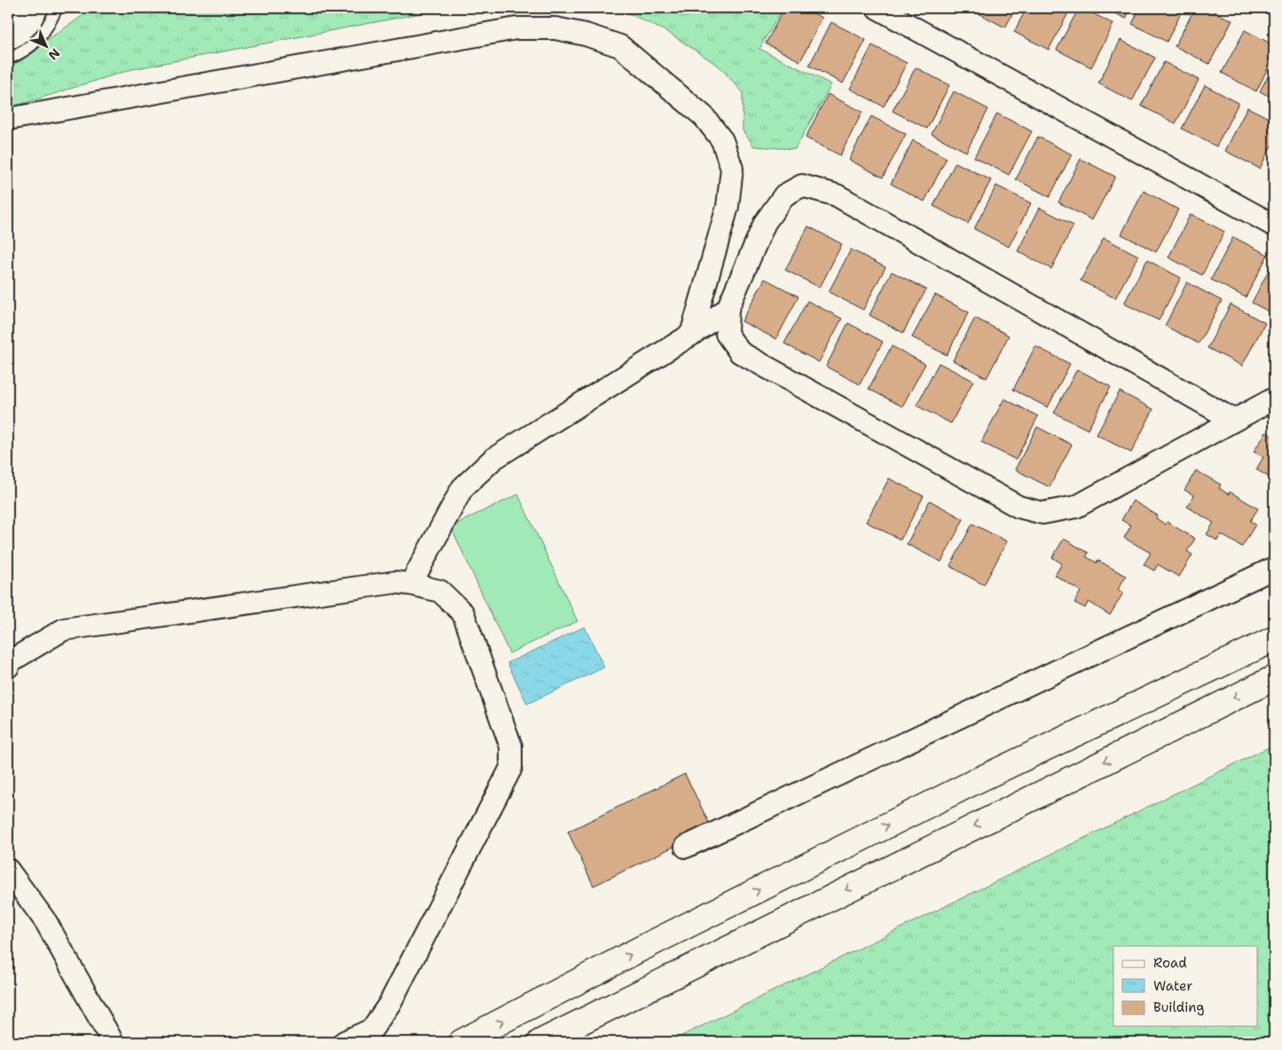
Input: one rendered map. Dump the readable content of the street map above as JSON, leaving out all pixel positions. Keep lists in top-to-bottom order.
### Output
{
  "legend": ["Road", "Water", "Building"],
  "north": "bottom right"
}
